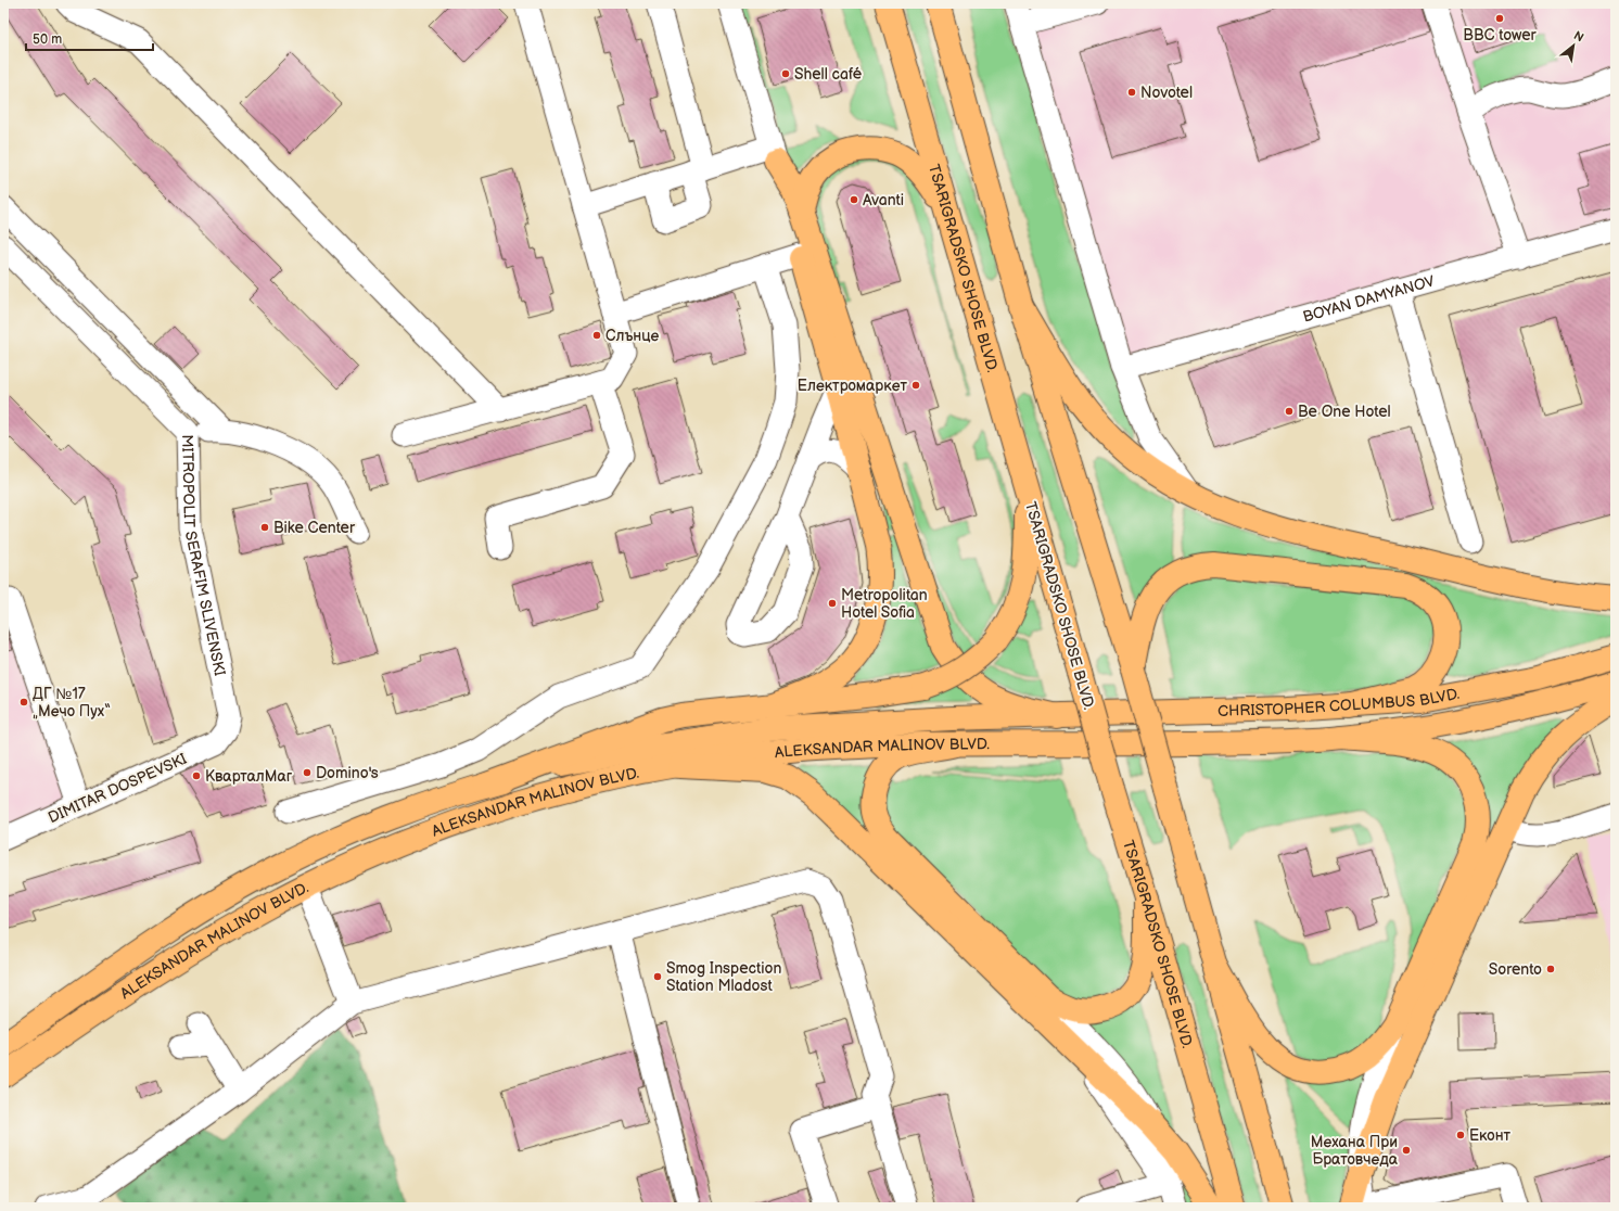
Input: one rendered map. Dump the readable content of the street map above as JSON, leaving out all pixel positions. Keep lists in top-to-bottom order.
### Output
{
  "streets": {
    "main road": ["TSARIGRADSKO SHOSE BLVD.", "CHRISTOPHER COLUMBUS BLVD.", "ALEKSANDAR MALINOV BLVD."],
    "street": ["BOYAN DAMYANOV", "MITROPOLIT SERAFIM SLIVENSKI", "DIMITAR DOSPEVSKI"]
  },
  "crossings": [
    ["MITROPOLIT SERAFIM SLIVENSKI", "DIMITAR DOSPEVSKI"],
    ["CHRISTOPHER COLUMBUS BLVD.", "ALEKSANDAR MALINOV BLVD."]
  ],
  "places": [
    "BBC tower",
    "Shell café",
    "Novotel",
    "Avanti",
    "Слънце",
    "Електромаркет",
    "Be One Hotel",
    "Bike Center",
    "Metropolitan Hotel Sofia",
    "ДГ №17 „Мечо Пух“",
    "Domino's",
    "КварталМаг",
    "Sorento",
    "Smog Inspection Station Mladost",
    "Еконт",
    "Механа При Братовчеда"
  ],
  "scale_bar": "50 m",
  "north": "top right"
}
